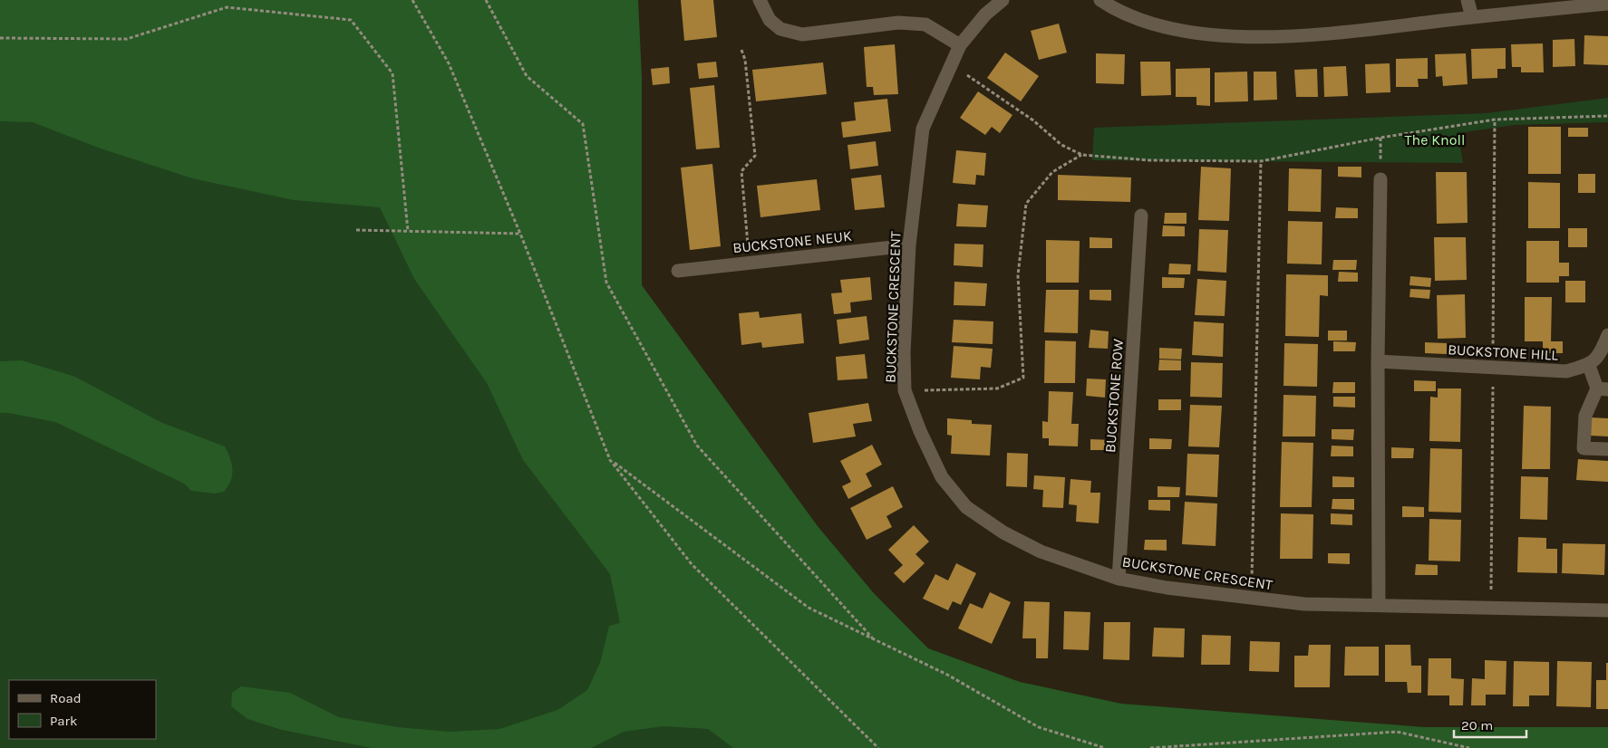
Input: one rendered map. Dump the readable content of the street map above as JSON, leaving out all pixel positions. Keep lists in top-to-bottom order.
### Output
{
  "streets": {
    "street": [
      "BUCKSTONE NEUK",
      "BUCKSTONE CRESCENT",
      "BUCKSTONE HILL",
      "BUCKSTONE ROW"
    ]
  },
  "crossings": [
    ["BUCKSTONE NEUK", "BUCKSTONE CRESCENT"],
    ["BUCKSTONE CRESCENT", "BUCKSTONE ROW"]
  ],
  "parks": ["The Knoll"],
  "legend": ["Road", "Park"],
  "scale_bar": "20 m"
}
